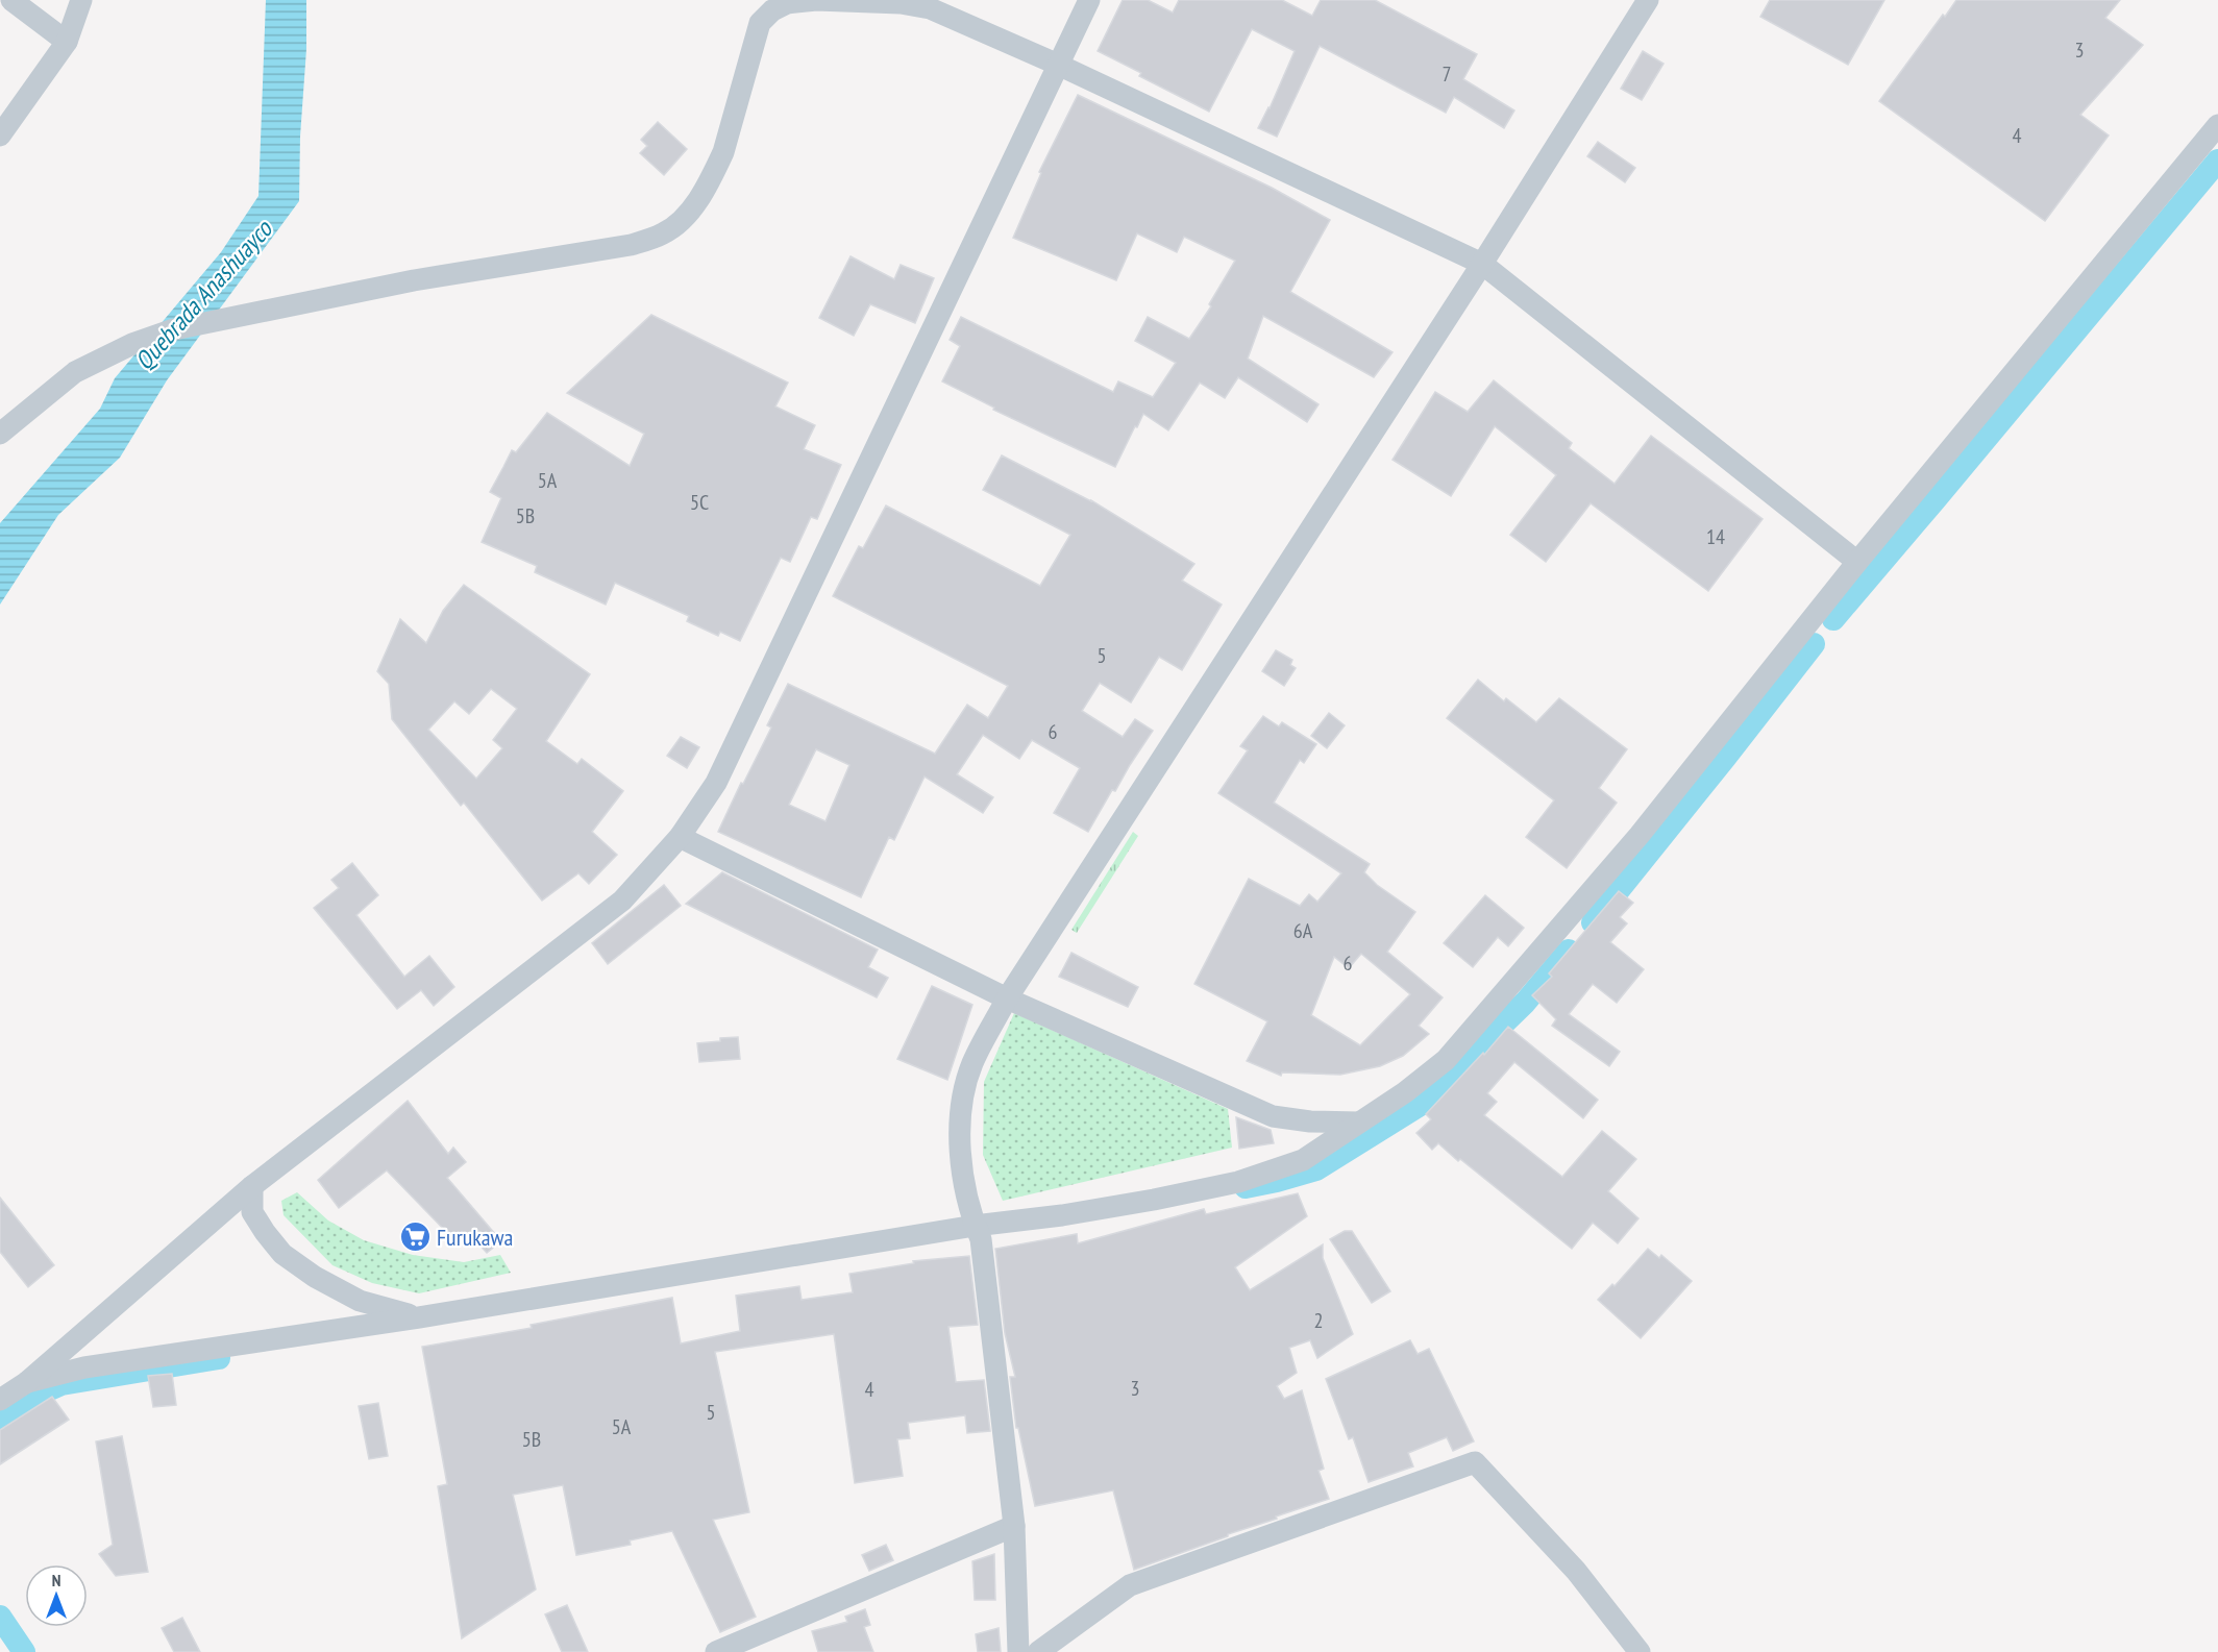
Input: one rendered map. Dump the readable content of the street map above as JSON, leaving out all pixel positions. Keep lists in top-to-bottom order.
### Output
{
  "water": ["Quebrada Anashuayco"],
  "places": {
    "supermarket": ["Furukawa"]
  },
  "house_numbers": [
    "3",
    "7",
    "4",
    "5A",
    "5C",
    "5B",
    "14",
    "5",
    "6",
    "6A",
    "6",
    "2",
    "3",
    "4",
    "5",
    "5A",
    "5B"
  ],
  "north": "top"
}
